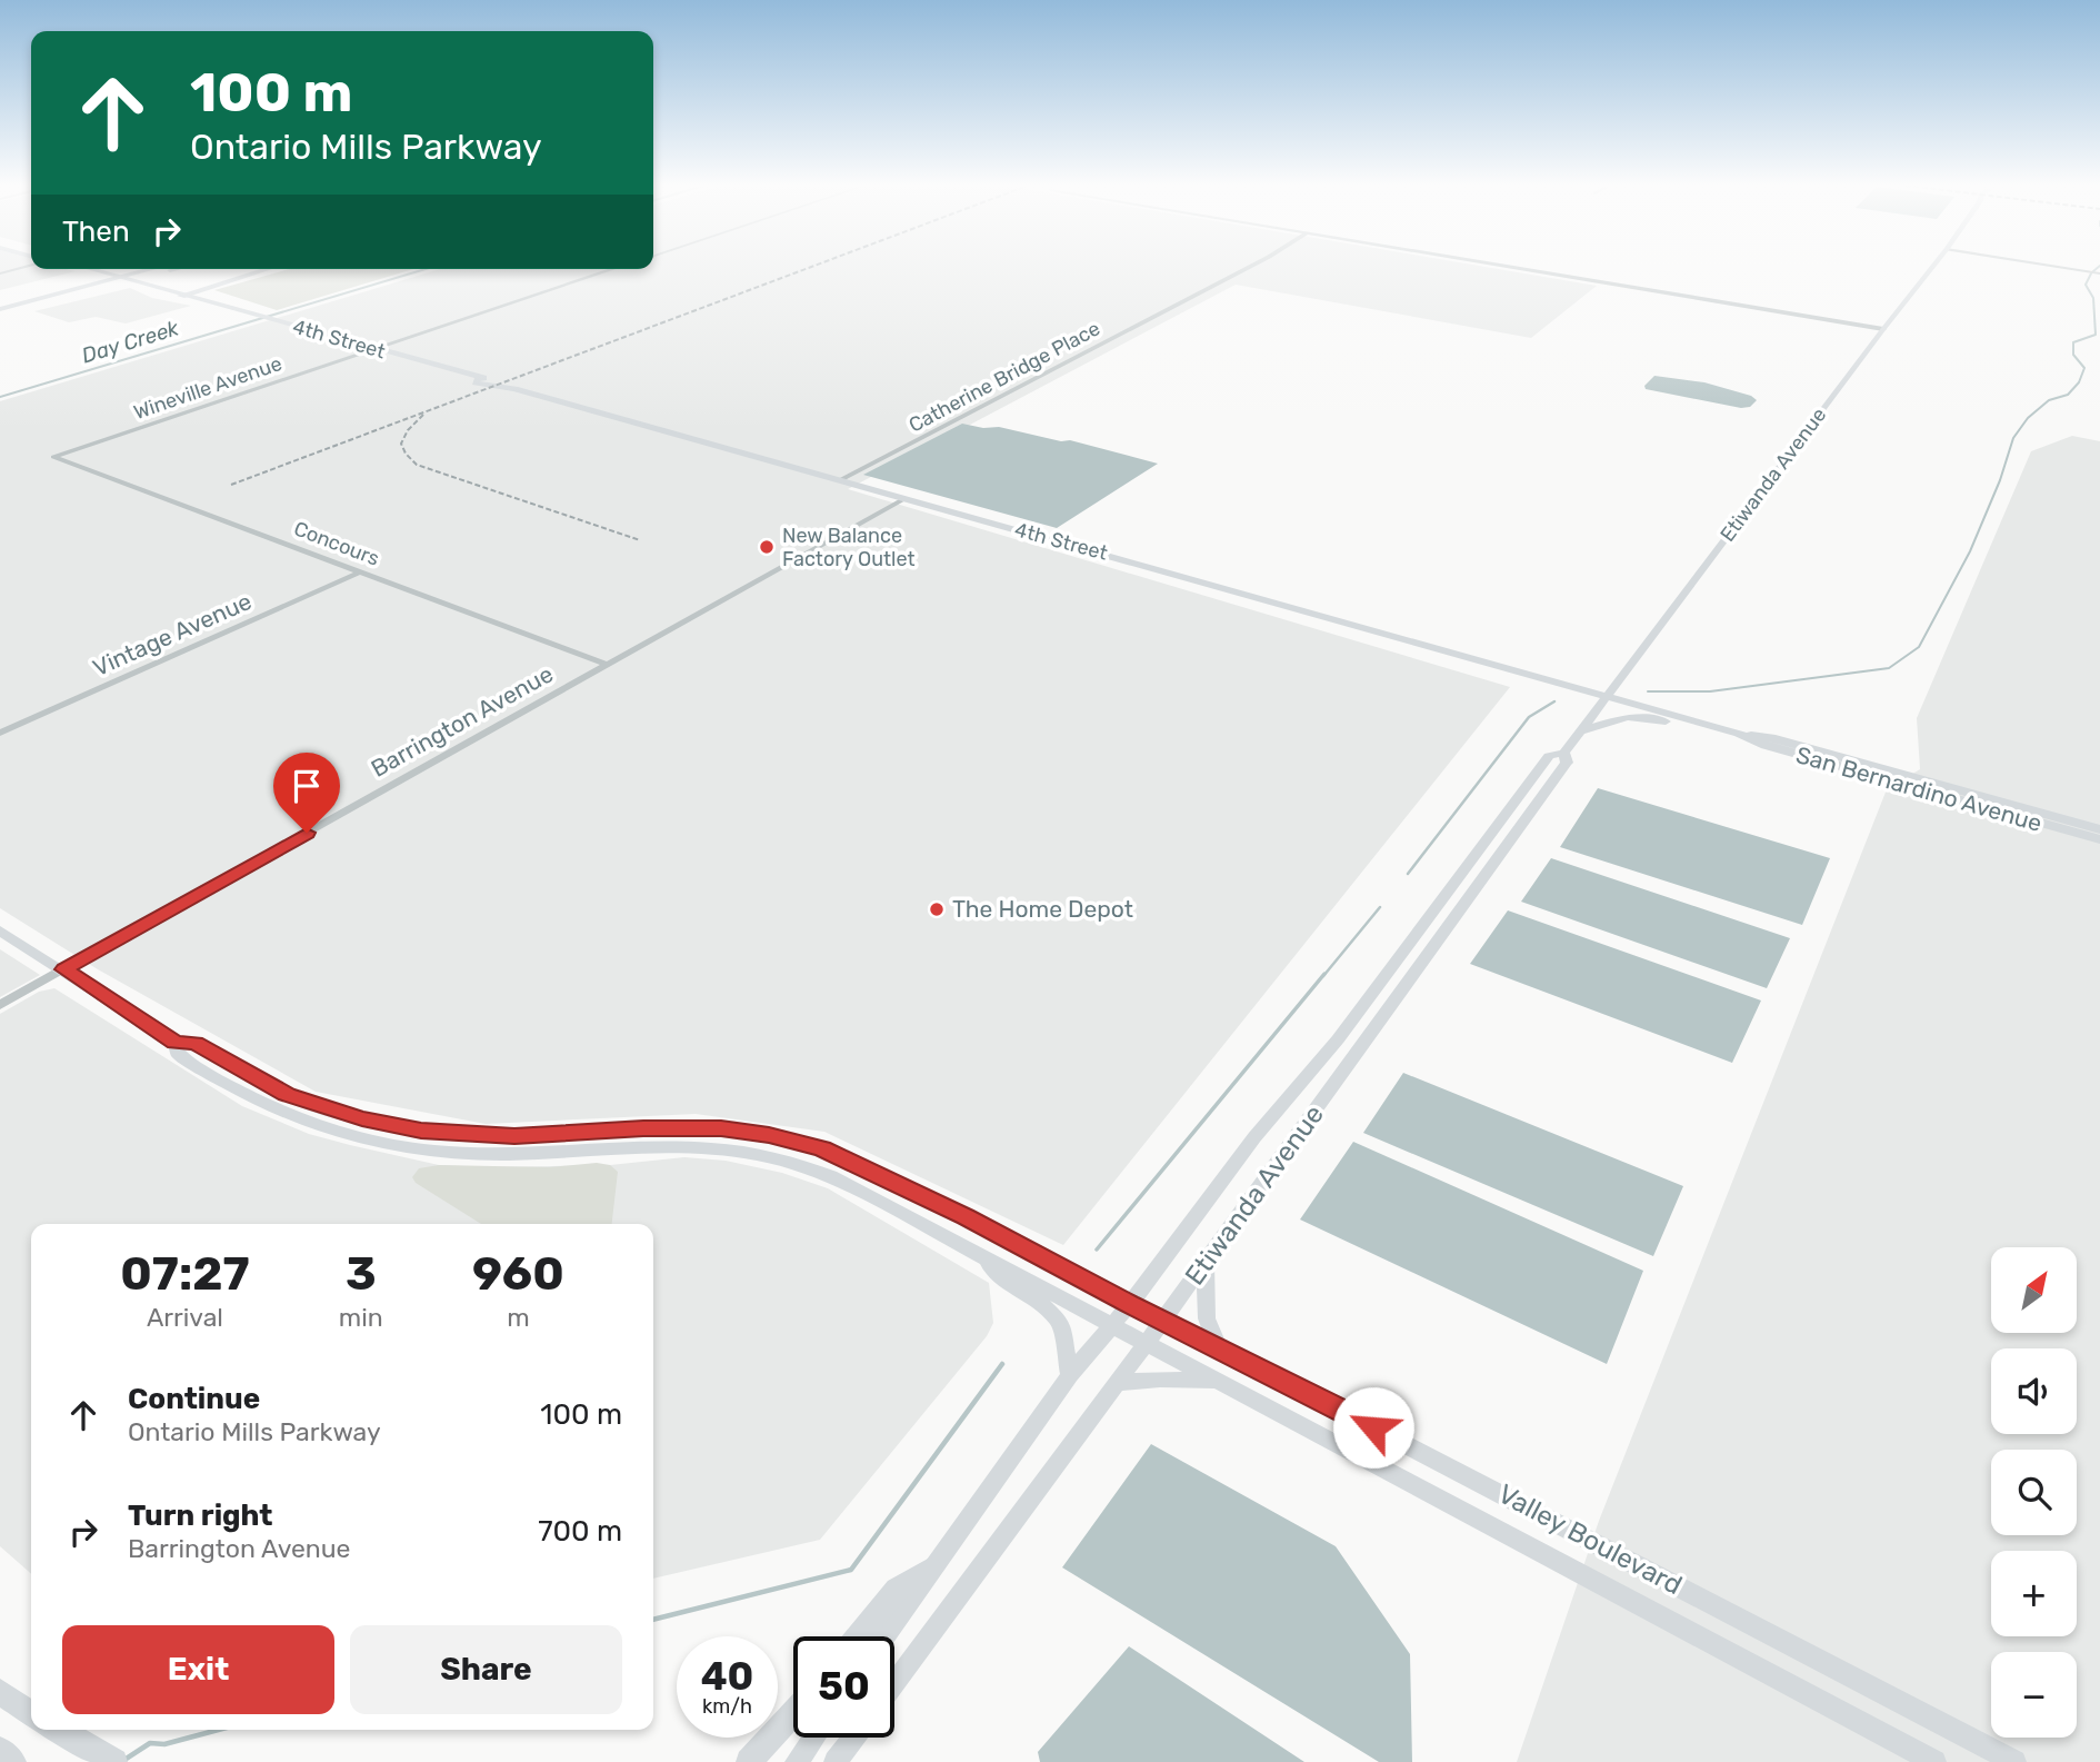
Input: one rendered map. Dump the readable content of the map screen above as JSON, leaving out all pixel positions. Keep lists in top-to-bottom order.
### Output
{
  "streets": {
    "main road": [
      "4th Street",
      "Etiwanda Avenue",
      "San Bernardino Avenue",
      "Valley Boulevard"
    ],
    "street": [
      "Catherine Bridge Place",
      "Wineville Avenue",
      "Concours",
      "Vintage Avenue",
      "Barrington Avenue"
    ]
  },
  "crossings": [
    ["4th Street", "Catherine Bridge Place"],
    ["4th Street", "Wineville Avenue"],
    ["4th Street", "Etiwanda Avenue"],
    ["4th Street", "Barrington Avenue"],
    ["4th Street", "San Bernardino Avenue"],
    ["Wineville Avenue", "Concours"],
    ["Etiwanda Avenue", "San Bernardino Avenue"],
    ["Etiwanda Avenue", "Valley Boulevard"],
    ["Concours", "Vintage Avenue"],
    ["Concours", "Barrington Avenue"]
  ],
  "water": ["Day Creek"],
  "places": ["New Balance Factory Outlet", "The Home Depot"],
  "north": "top right",
  "page": {
    "turn": ["100 m", "Ontario Mills Parkway"],
    "then": "Then",
    "eta": [
      "07:27",
      "Arrival",
      "3",
      "min",
      "960",
      "m"
    ],
    "map_buttons": ["+", "−"],
    "list": [
      {
        "name": "Continue",
        "note": "Ontario Mills Parkway",
        "value": "100 m"
      },
      {
        "name": "Turn right",
        "note": "Barrington Avenue",
        "value": "700 m"
      }
    ],
    "buttons": ["Exit", "Share"],
    "speed": "40 km/h",
    "limit": "50"
  }
}
